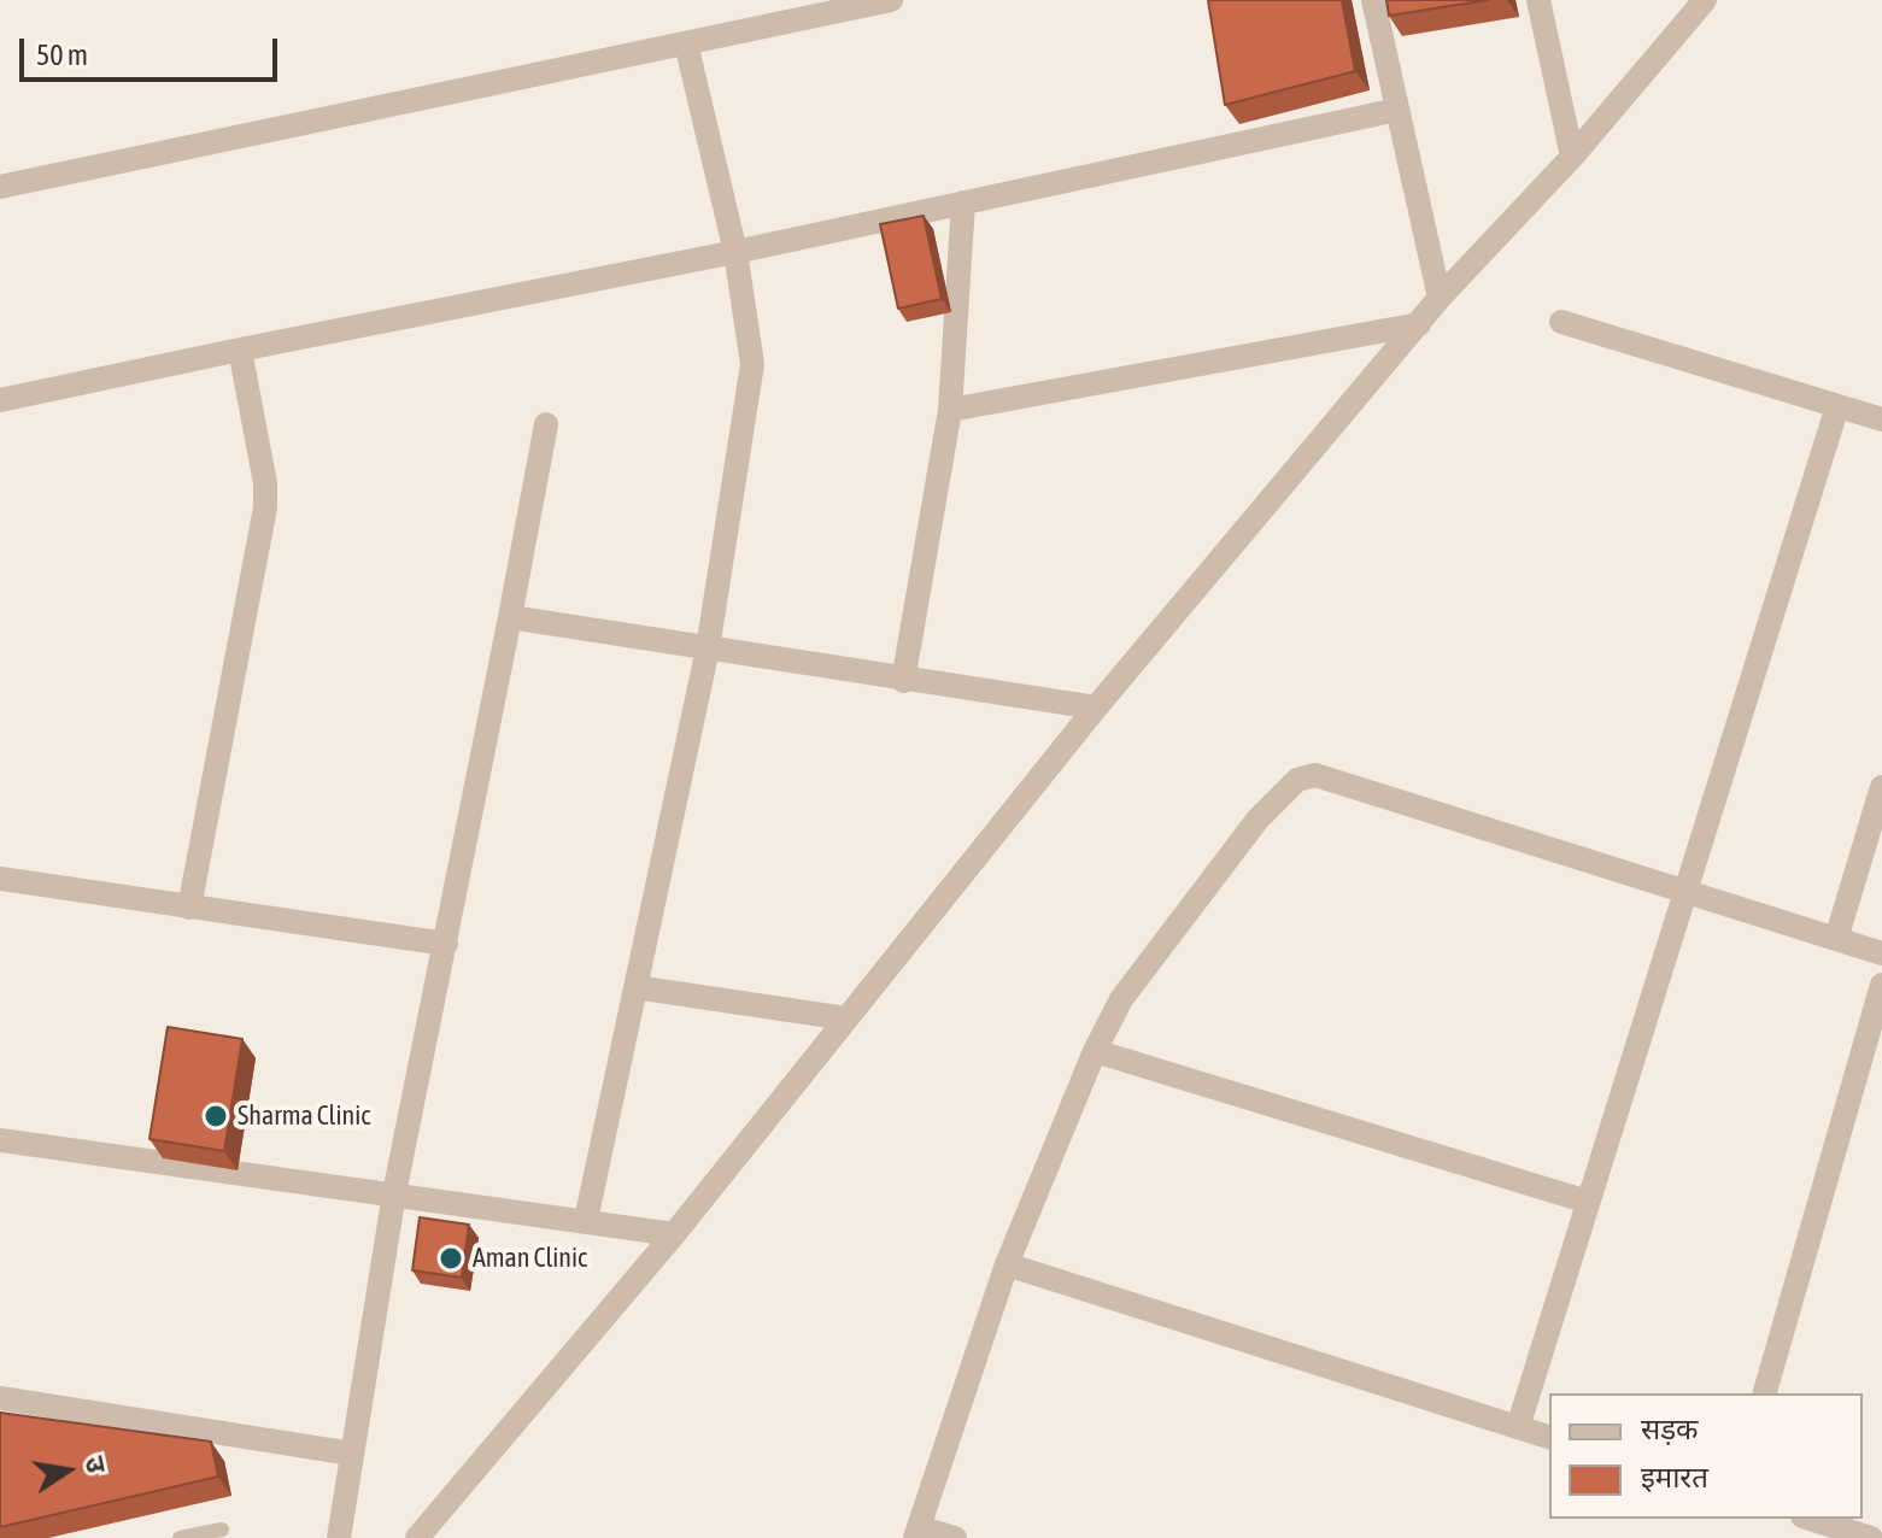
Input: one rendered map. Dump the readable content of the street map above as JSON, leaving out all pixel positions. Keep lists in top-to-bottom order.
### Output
{
  "places": ["Sharma Clinic", "Aman Clinic"],
  "legend": ["सड़क", "इमारत"],
  "scale_bar": "50 m",
  "north": "right"
}
